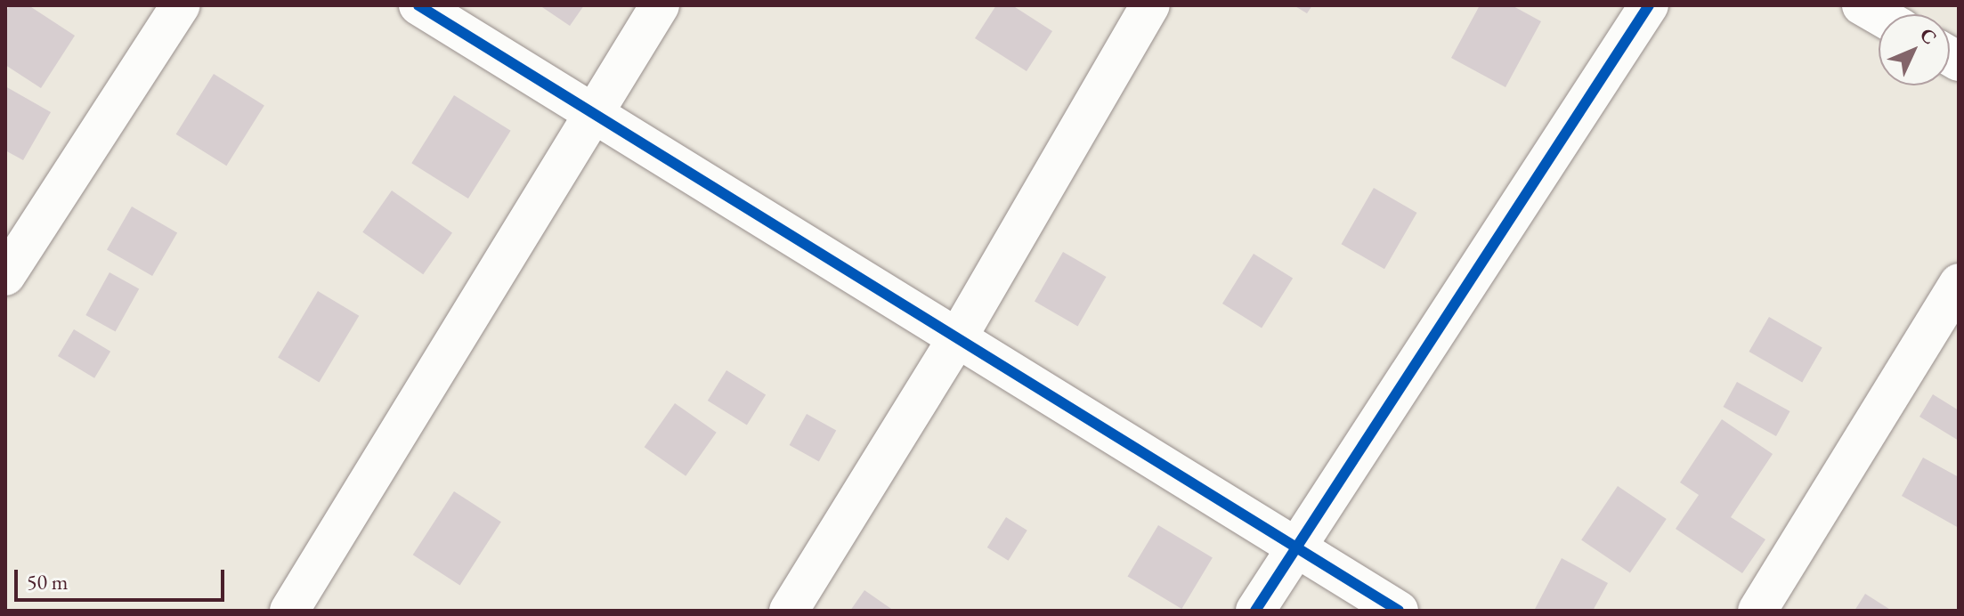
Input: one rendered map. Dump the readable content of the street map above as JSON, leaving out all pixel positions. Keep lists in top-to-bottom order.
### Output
{
  "scale_bar": "50 m",
  "north": "top right"
}
